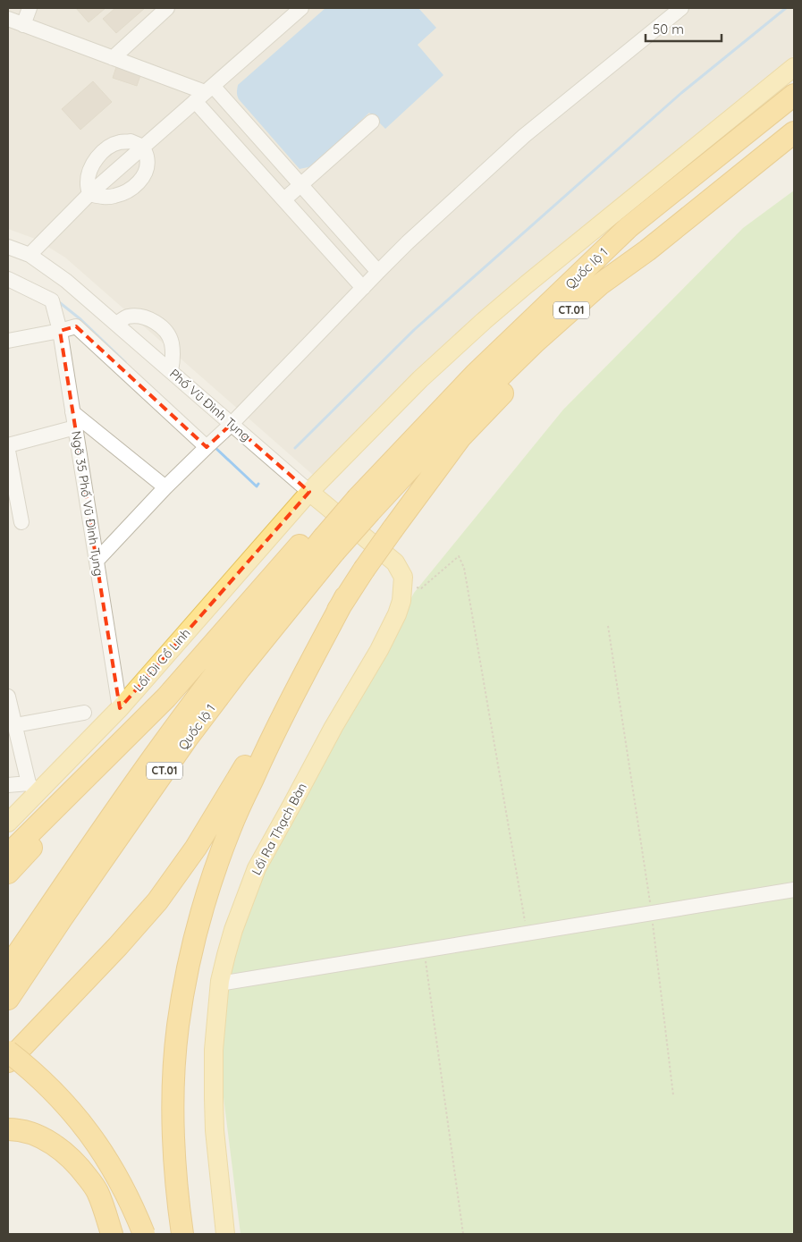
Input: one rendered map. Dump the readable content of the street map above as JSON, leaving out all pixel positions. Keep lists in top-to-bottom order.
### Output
{
  "streets": {
    "highway": ["Quốc lộ 1", "CT.01"],
    "main road": ["Phố Vũ Đình Tụng", "Lối Đi Cổ Linh", "Lối Ra Thạch Bàn"],
    "street": ["Ngõ 35 Phố Vũ Đình Tụng"]
  },
  "crossings": [
    ["Quốc lộ 1", "CT.01"],
    ["Phố Vũ Đình Tụng", "Lối Đi Cổ Linh"],
    ["Phố Vũ Đình Tụng", "Lối Ra Thạch Bàn"],
    ["Ngõ 35 Phố Vũ Đình Tụng", "Lối Đi Cổ Linh"]
  ],
  "scale_bar": "50 m"
}
